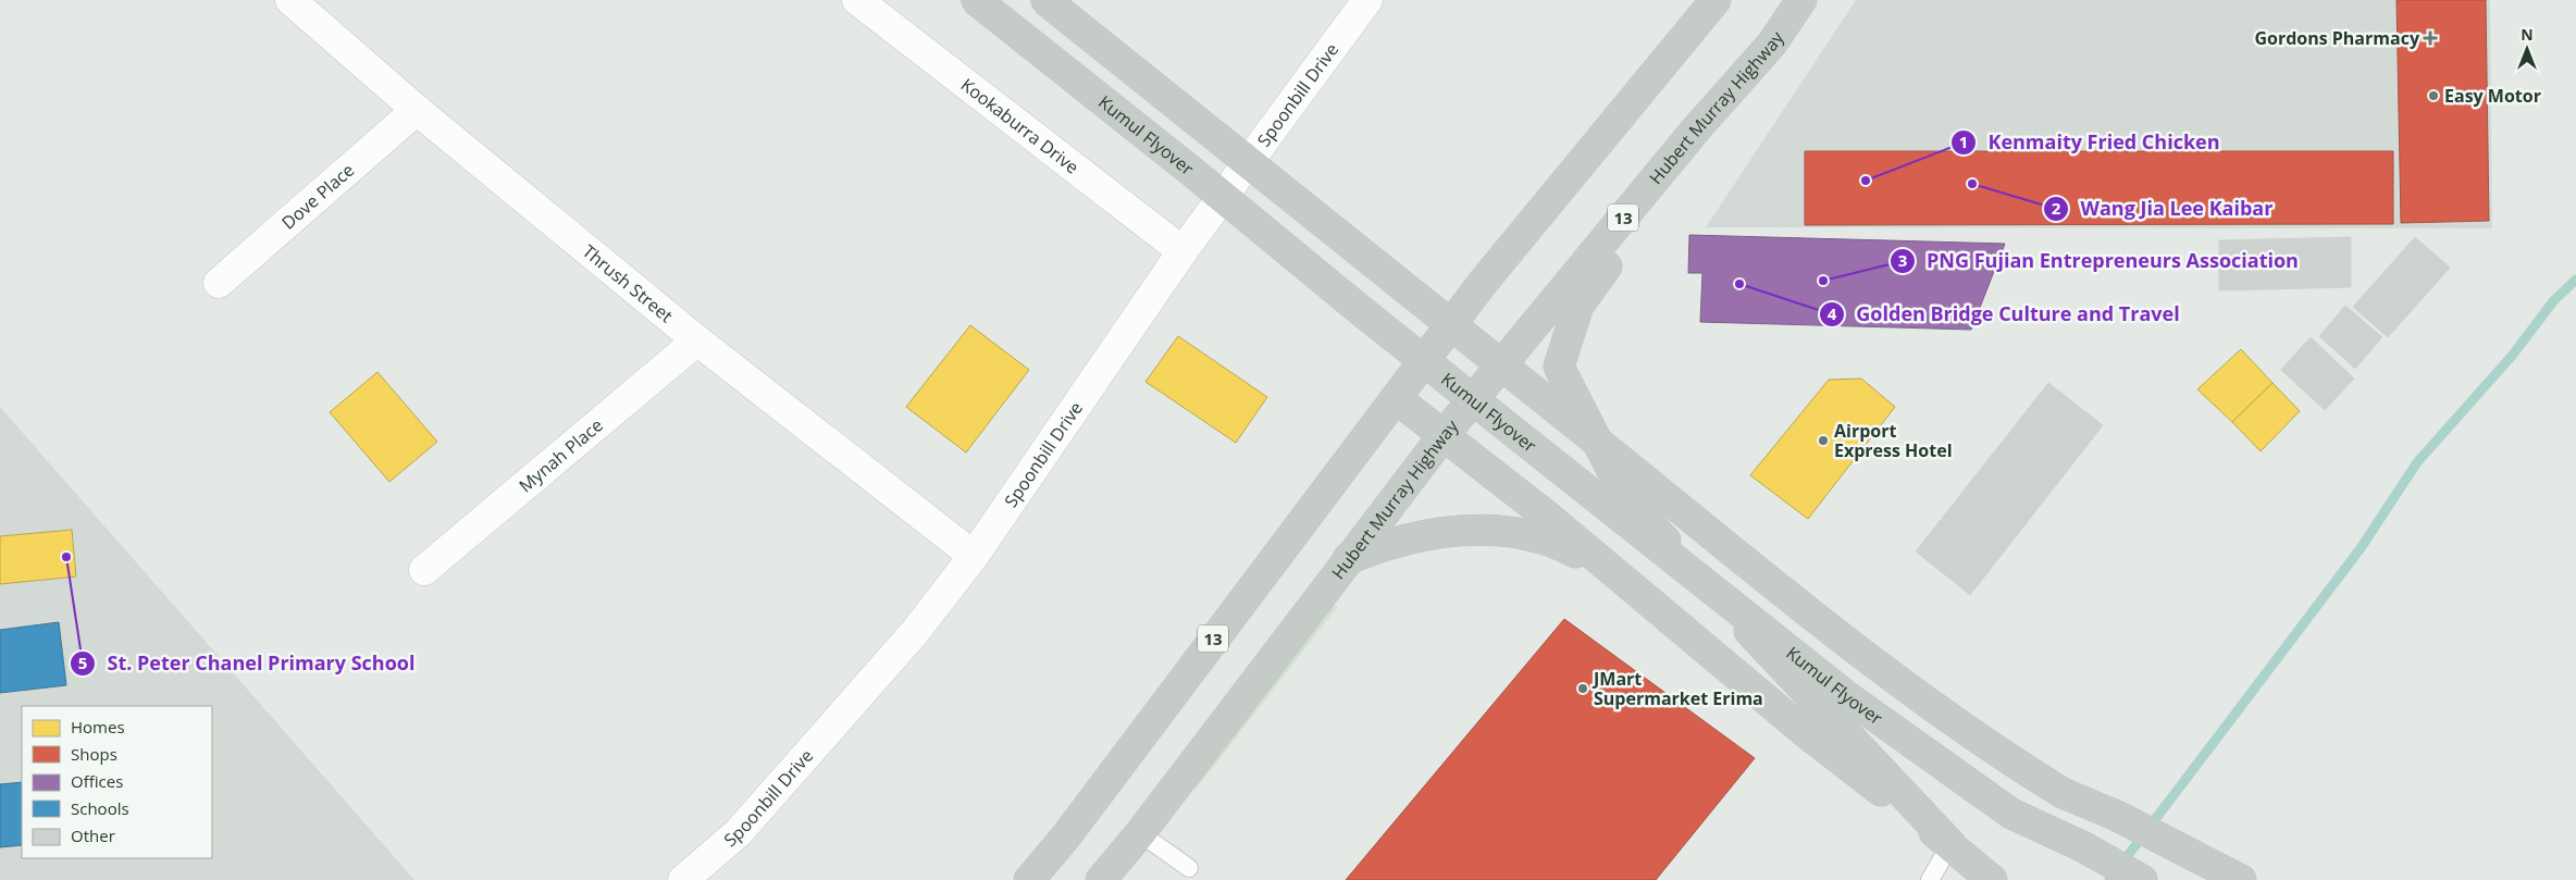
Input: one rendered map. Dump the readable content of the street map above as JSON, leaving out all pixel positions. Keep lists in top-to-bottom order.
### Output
{
  "streets": {
    "highway": ["Hubert Murray Highway", "Kumul Flyover", "13"],
    "street": [
      "Spoonbill Drive",
      "Kookaburra Drive",
      "Dove Place",
      "Thrush Street",
      "Mynah Place"
    ]
  },
  "crossings": [
    ["Spoonbill Drive", "Kookaburra Drive"],
    ["Spoonbill Drive", "Thrush Street"],
    ["Dove Place", "Thrush Street"],
    ["Thrush Street", "Mynah Place"]
  ],
  "places": {
    "health": ["Gordons Pharmacy"],
    "other": [
      "Easy Motor",
      "Kenmaity Fried Chicken",
      "Wang Jia Lee Kaibar",
      "PNG Fujian Entrepreneurs Association",
      "Golden Bridge Culture and Travel",
      "Airport Express Hotel",
      "St. Peter Chanel Primary School",
      "JMart Supermarket Erima"
    ]
  },
  "legend": [
    "Homes",
    "Shops",
    "Offices",
    "Schools",
    "Other"
  ],
  "north": "top"
}
